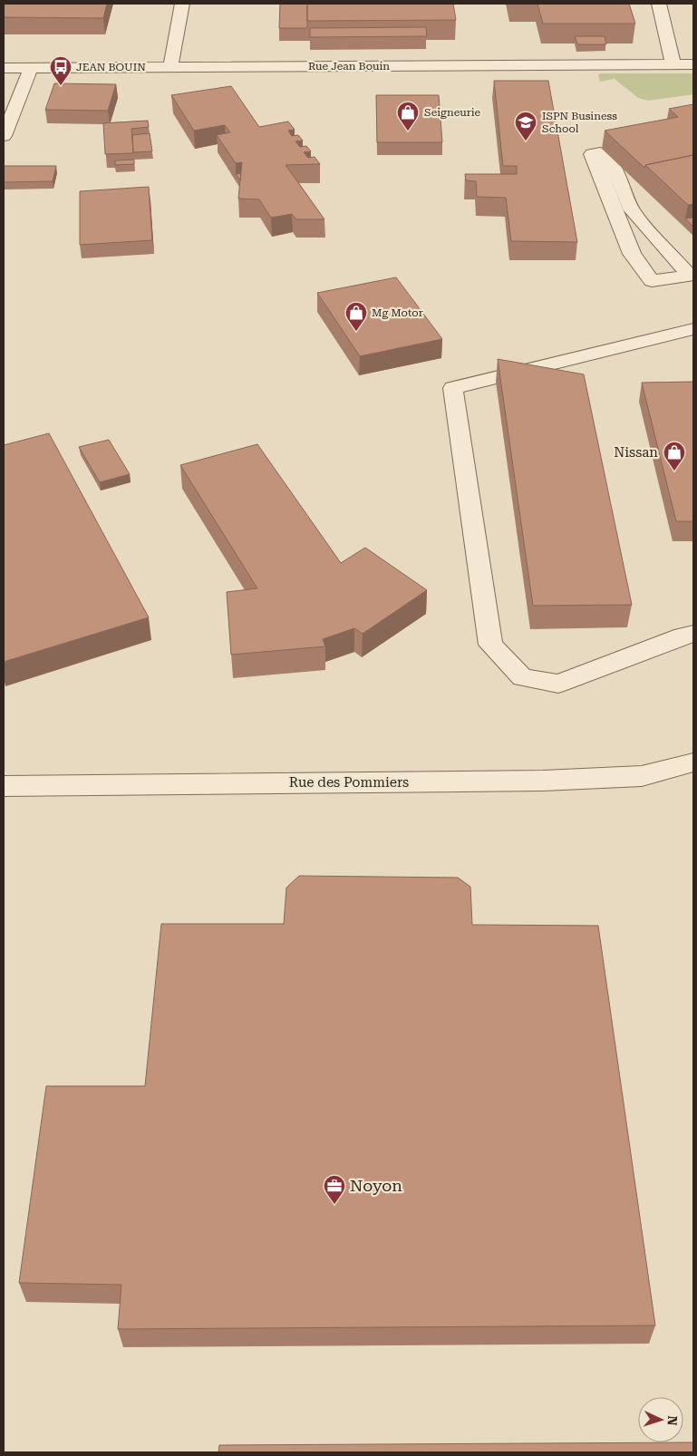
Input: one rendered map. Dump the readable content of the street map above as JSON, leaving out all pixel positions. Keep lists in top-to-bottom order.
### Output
{
  "streets": {
    "street": ["Rue Jean Bouin", "Rue des Pommiers"]
  },
  "places": {
    "bus stop": ["JEAN BOUIN"],
    "shop": ["Seigneurie", "Mg Motor", "Nissan"],
    "school or university": ["ISPN Business School"],
    "office": ["Noyon"]
  },
  "north": "right"
}
